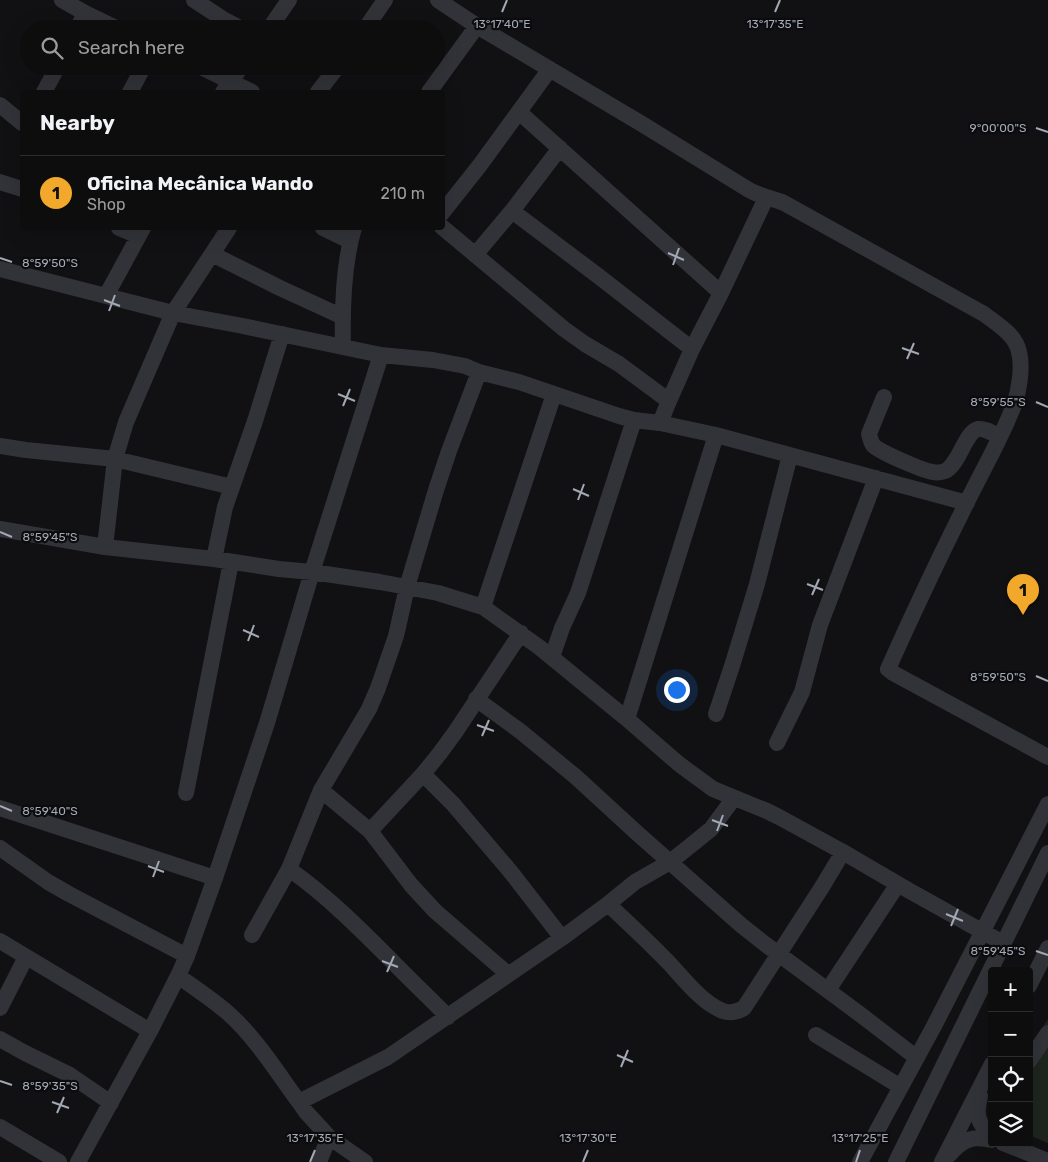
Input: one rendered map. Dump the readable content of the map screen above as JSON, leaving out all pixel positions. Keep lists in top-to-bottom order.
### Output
{
  "page": {
    "search": "Search here",
    "heading": "Nearby",
    "list": [
      {
        "mark": "1",
        "name": "Oficina Mecânica Wando",
        "note": "Shop",
        "value": "210 m"
      }
    ],
    "pins": "1",
    "map_buttons": ["+", "−"]
  },
  "coordinates": [
    "13°17'40\"E",
    "13°17'35\"E",
    "9°00'00\"S",
    "8°59'50\"S",
    "8°59'55\"S",
    "8°59'45\"S",
    "8°59'40\"S",
    "8°59'35\"S",
    "13°17'30\"E",
    "13°17'25\"E"
  ]
}
